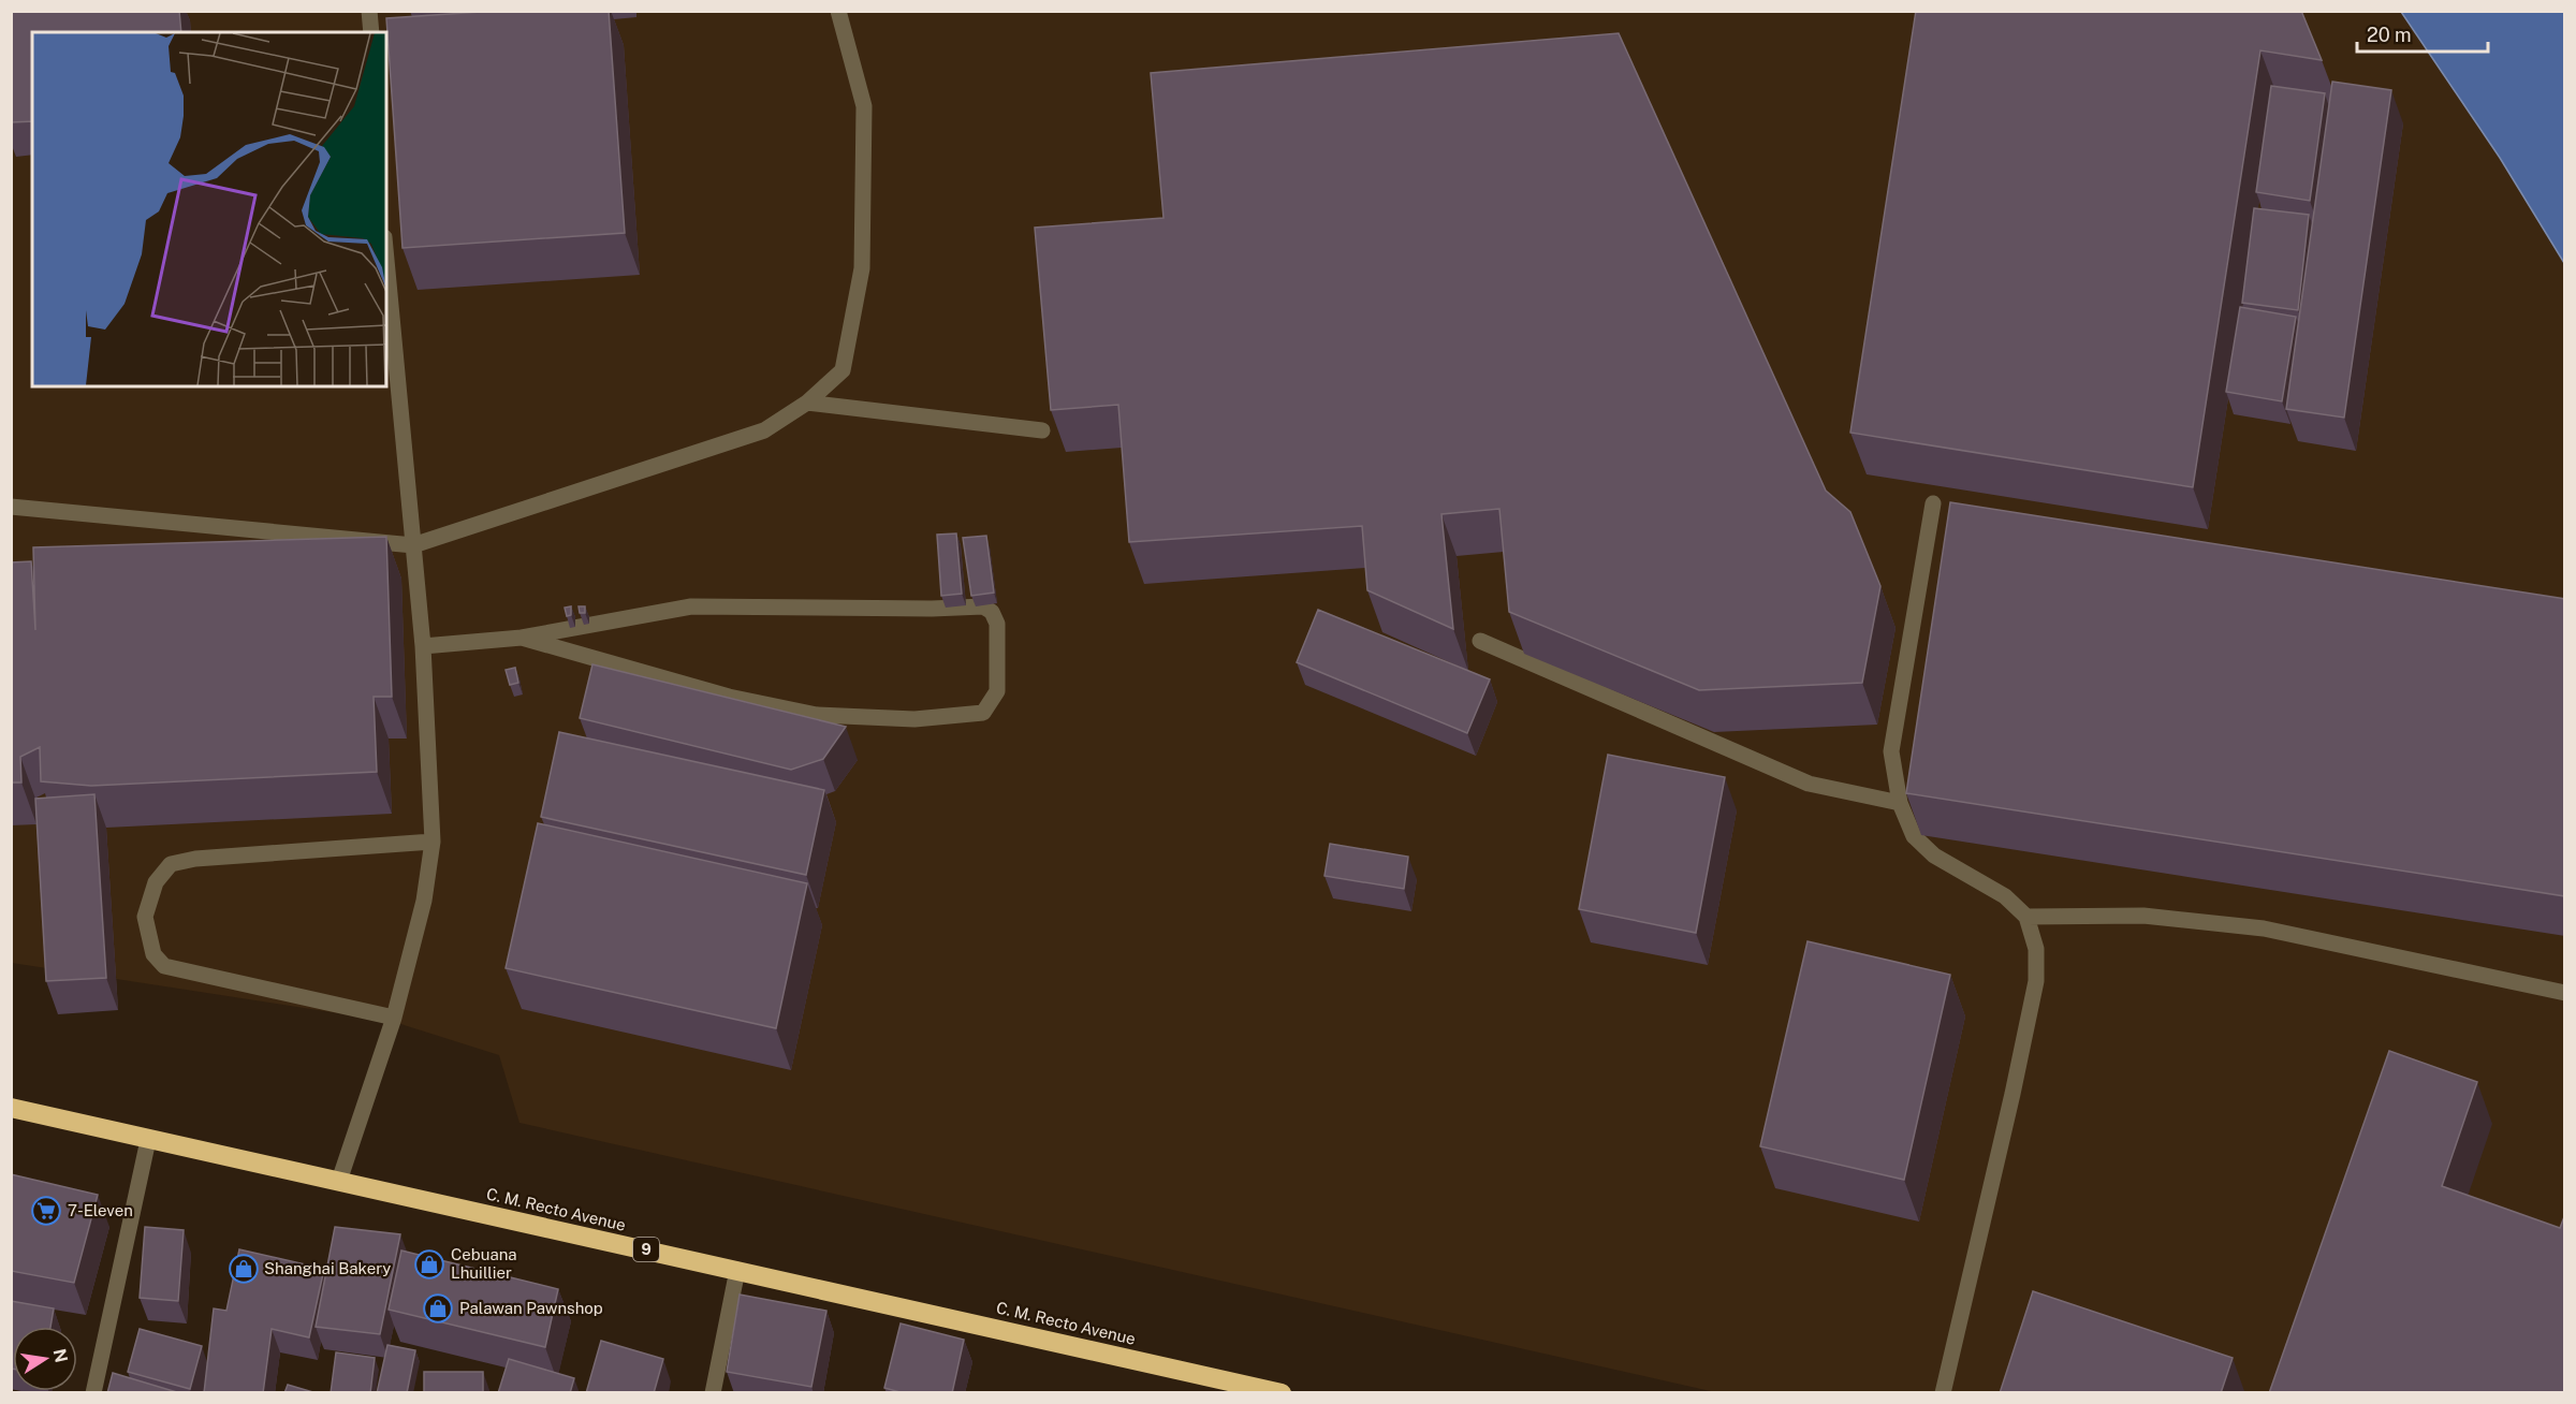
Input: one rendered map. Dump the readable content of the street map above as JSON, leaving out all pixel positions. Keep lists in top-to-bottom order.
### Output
{
  "streets": {
    "highway": ["C. M. Recto Avenue", "9"]
  },
  "places": {
    "supermarket": ["7-Eleven"],
    "shop": ["Cebuana Lhuillier", "Shanghai Bakery", "Palawan Pawnshop"]
  },
  "scale_bar": "20 m",
  "north": "right"
}
